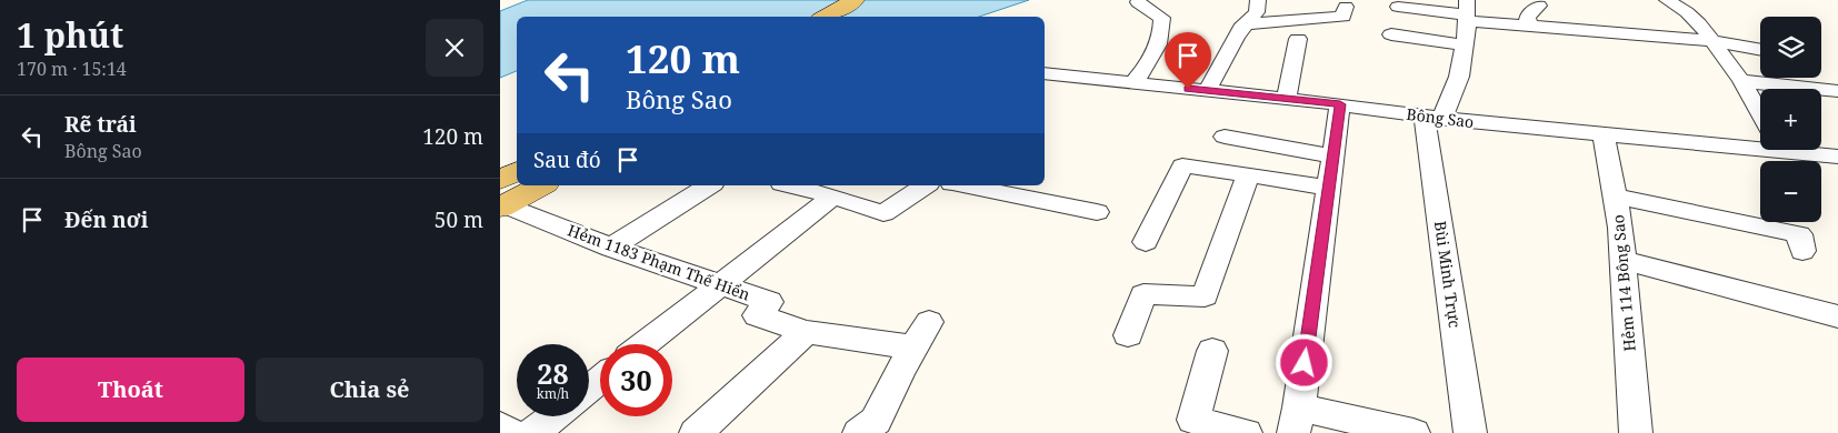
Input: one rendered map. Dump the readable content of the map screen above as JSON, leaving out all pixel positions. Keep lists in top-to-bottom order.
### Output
{
  "streets": {
    "street": [
      "Bông Sao",
      "Hẻm 1183 Phạm Thế Hiển",
      "Bùi Minh Trực",
      "Hẻm 114 Bông Sao"
    ]
  },
  "crossings": [
    ["Bông Sao", "Bùi Minh Trực"],
    ["Bông Sao", "Hẻm 114 Bông Sao"]
  ],
  "page": {
    "heading": ["1 phút", "170 m · 15:14"],
    "map_buttons": ["+", "−"],
    "turn": ["120 m", "Bông Sao"],
    "list": [
      {
        "name": "Rẽ trái",
        "note": "Bông Sao",
        "value": "120 m"
      },
      {
        "name": "Đến nơi",
        "value": "50 m"
      }
    ],
    "then": "Sau đó",
    "speed": "28 km/h",
    "limit": "30",
    "buttons": ["Thoát", "Chia sẻ"]
  }
}
